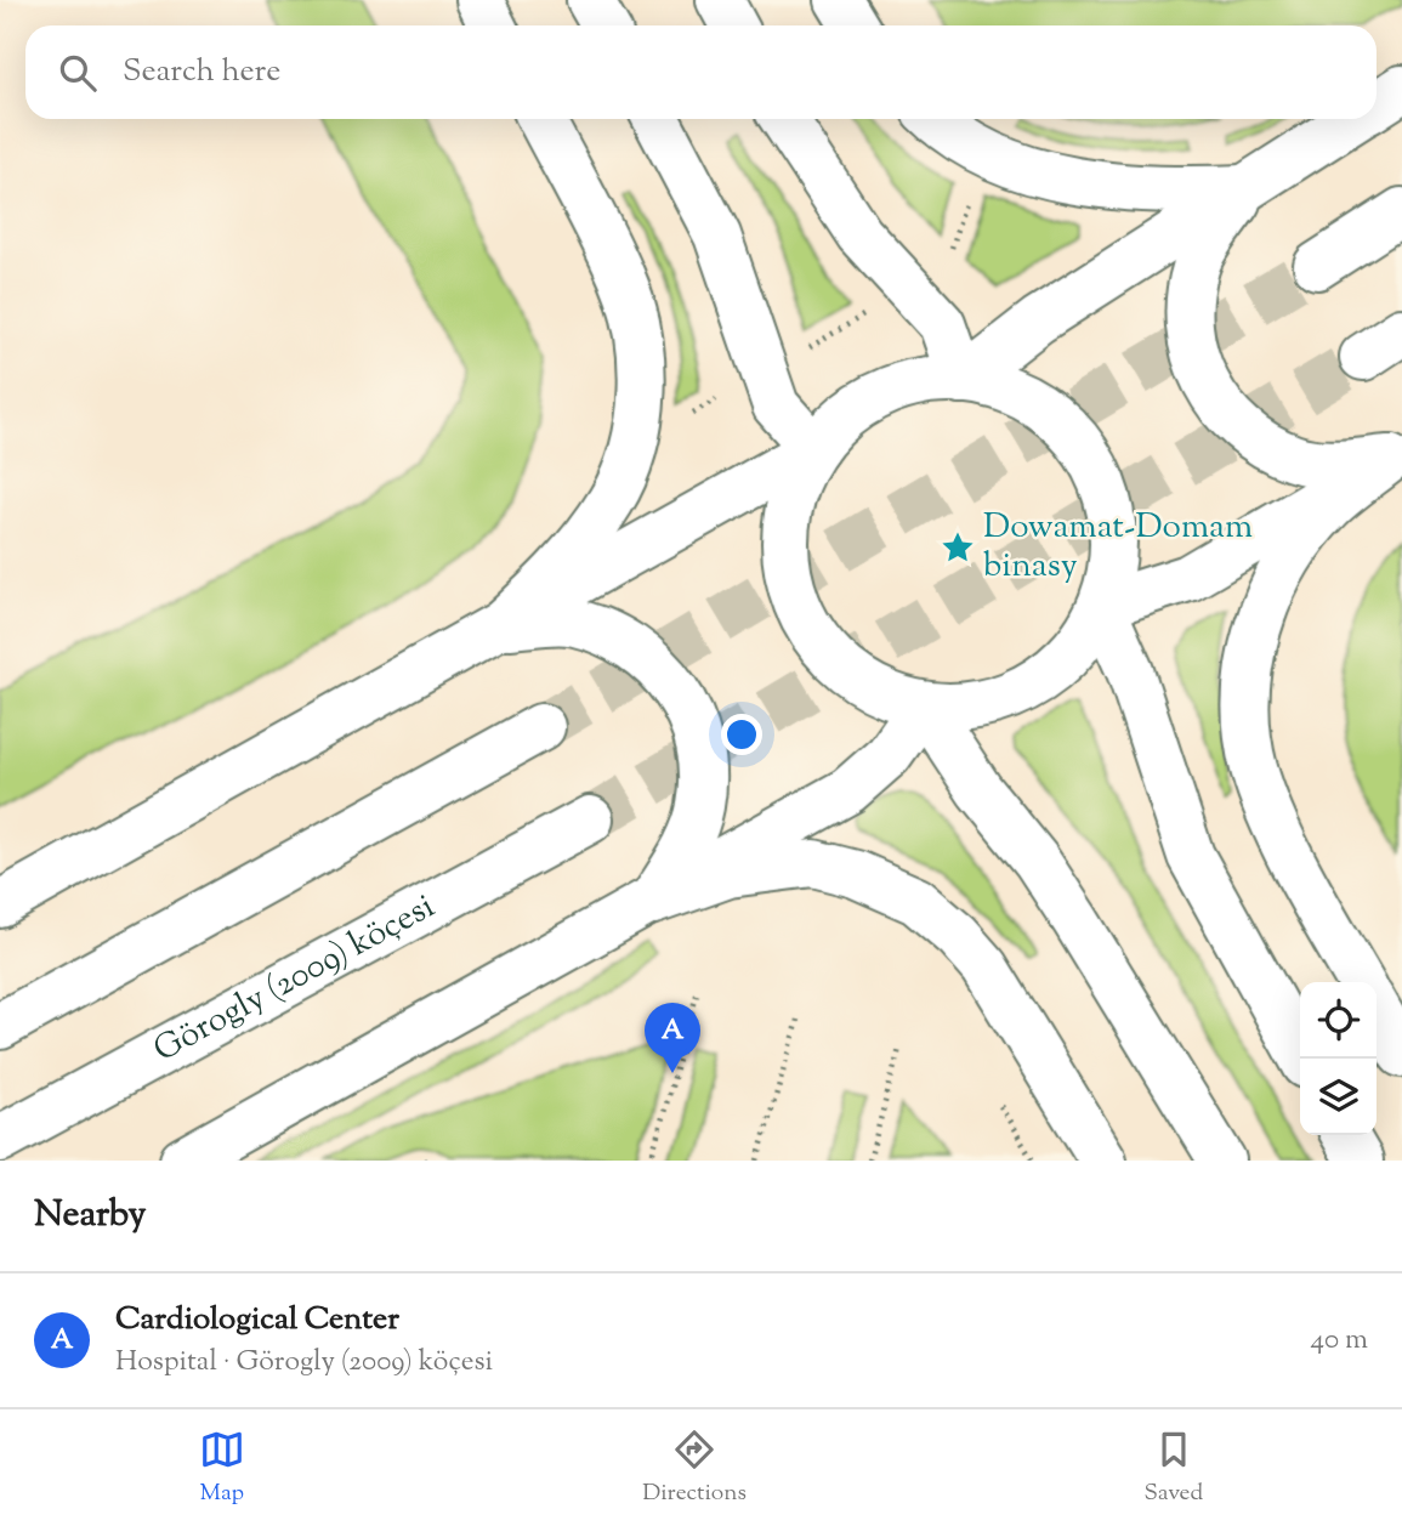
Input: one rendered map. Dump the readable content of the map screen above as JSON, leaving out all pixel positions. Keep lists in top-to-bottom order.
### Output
{
  "streets": {
    "main road": ["Görogly (2009) köçesi"]
  },
  "places": {
    "place": ["Dowamat-Domam binasy"]
  },
  "page": {
    "search": "Search here",
    "pins": "A",
    "heading": "Nearby",
    "list": [
      {
        "mark": "A",
        "name": "Cardiological Center",
        "note": "Hospital · Görogly (2009) köçesi",
        "value": "40 m"
      }
    ],
    "nav": ["Map", "Directions", "Saved"]
  }
}
